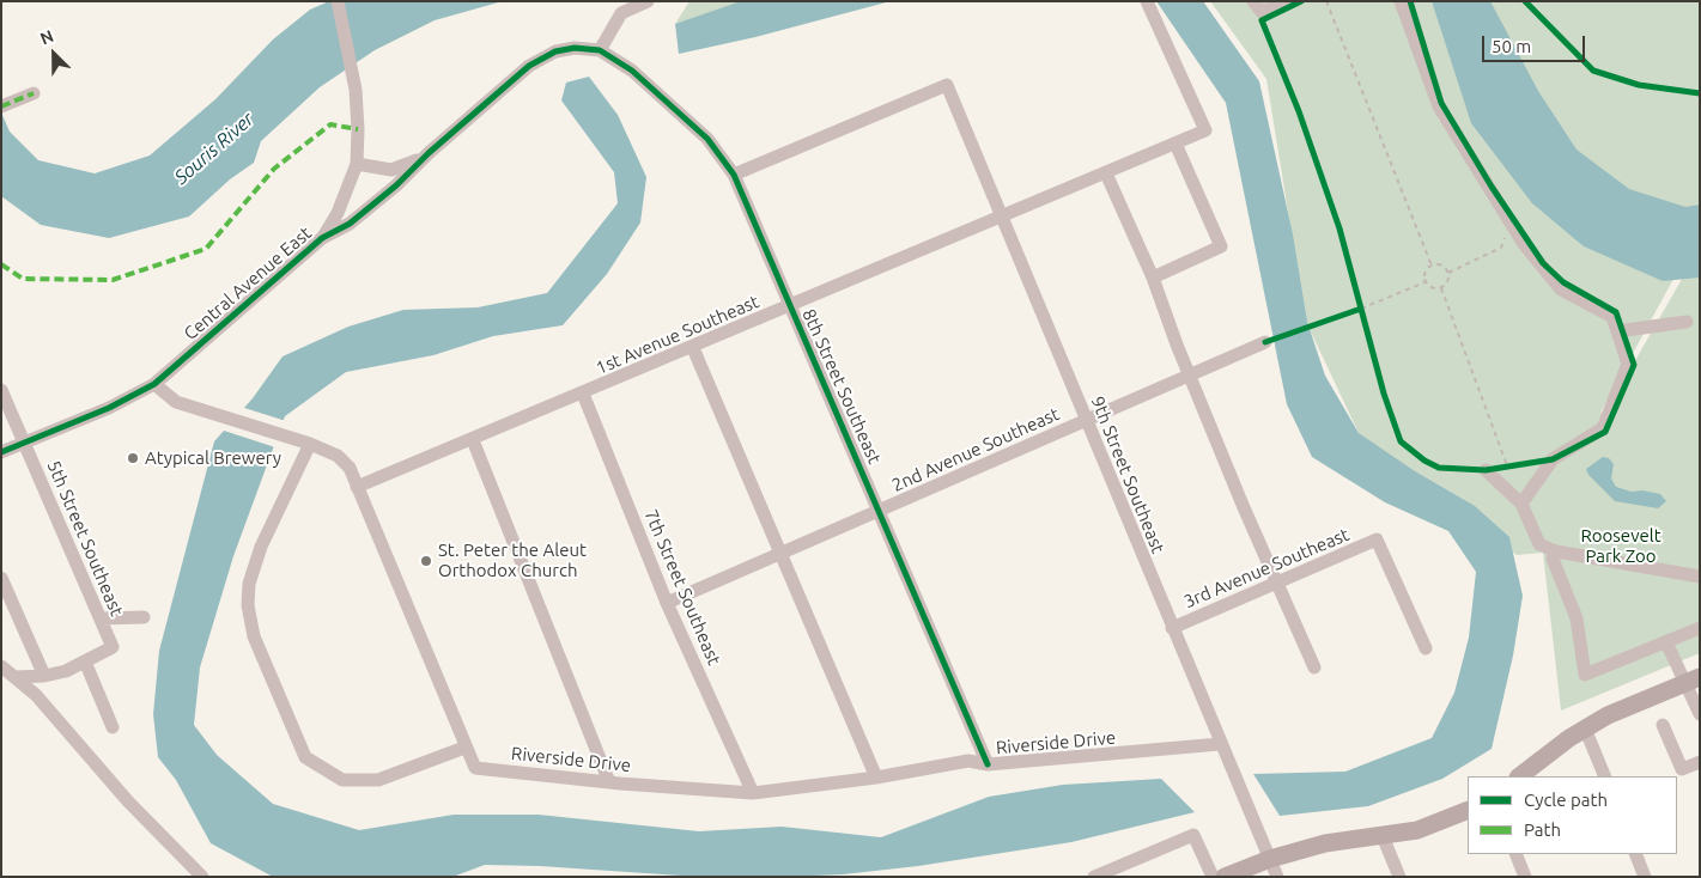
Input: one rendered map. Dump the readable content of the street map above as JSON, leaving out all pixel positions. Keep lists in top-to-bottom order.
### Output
{
  "streets": {
    "street": [
      "Central Avenue East",
      "1st Avenue Southeast",
      "8th Street Southeast",
      "2nd Avenue Southeast",
      "9th Street Southeast",
      "5th Street Southeast",
      "3rd Avenue Southeast",
      "7th Street Southeast",
      "Riverside Drive"
    ]
  },
  "crossings": [
    ["Central Avenue East", "8th Street Southeast"],
    ["Central Avenue East", "5th Street Southeast"],
    ["1st Avenue Southeast", "8th Street Southeast"],
    ["1st Avenue Southeast", "9th Street Southeast"],
    ["1st Avenue Southeast", "7th Street Southeast"],
    ["8th Street Southeast", "2nd Avenue Southeast"],
    ["8th Street Southeast", "9th Street Southeast"],
    ["8th Street Southeast", "Riverside Drive"],
    ["2nd Avenue Southeast", "9th Street Southeast"],
    ["2nd Avenue Southeast", "7th Street Southeast"],
    ["9th Street Southeast", "3rd Avenue Southeast"],
    ["9th Street Southeast", "Riverside Drive"],
    ["7th Street Southeast", "Riverside Drive"]
  ],
  "water": ["Souris River"],
  "parks": ["Roosevelt Park Zoo"],
  "places": ["Atypical Brewery", "St. Peter the Aleut Orthodox Church"],
  "legend": ["Cycle path", "Path"],
  "scale_bar": "50 m",
  "north": "top left"
}
